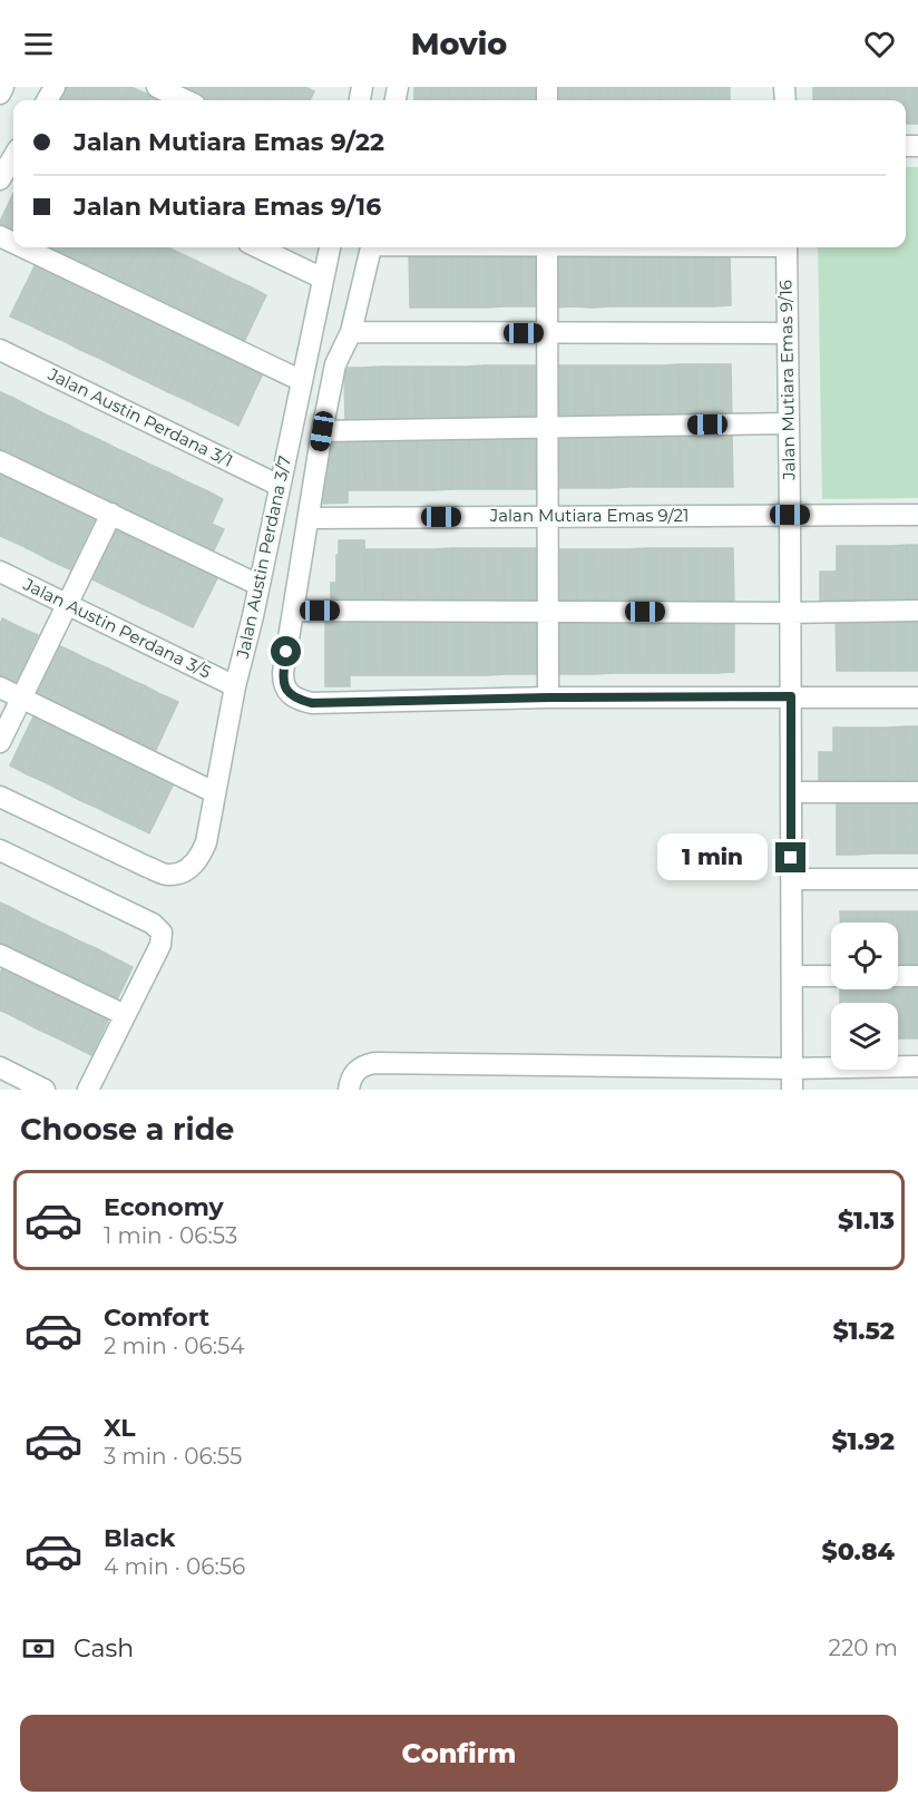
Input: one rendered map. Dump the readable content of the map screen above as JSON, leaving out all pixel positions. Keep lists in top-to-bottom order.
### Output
{
  "streets": {
    "street": [
      "Jalan Mutiara Emas 9/16",
      "Jalan Austin Perdana 3/1",
      "Jalan Mutiara Emas 9/21",
      "Jalan Austin Perdana 3/7",
      "Jalan Austin Perdana 3/5"
    ]
  },
  "crossings": [
    ["Jalan Mutiara Emas 9/16", "Jalan Mutiara Emas 9/21"],
    ["Jalan Austin Perdana 3/1", "Jalan Austin Perdana 3/7"],
    ["Jalan Austin Perdana 3/7", "Jalan Austin Perdana 3/5"]
  ],
  "page": {
    "header": "Movio",
    "banner": ["Jalan Mutiara Emas 9/22", "Jalan Mutiara Emas 9/16"],
    "bubble": "1 min",
    "heading": "Choose a ride",
    "list": [
      {
        "name": "Economy",
        "note": "1 min · 06:53",
        "value": "$1.13"
      },
      {
        "name": "Comfort",
        "note": "2 min · 06:54",
        "value": "$1.52"
      },
      {
        "name": "XL",
        "note": "3 min · 06:55",
        "value": "$1.92"
      },
      {
        "name": "Black",
        "note": "4 min · 06:56",
        "value": "$0.84"
      }
    ],
    "pay": ["Cash", "220 m"],
    "buttons": "Confirm"
  }
}
